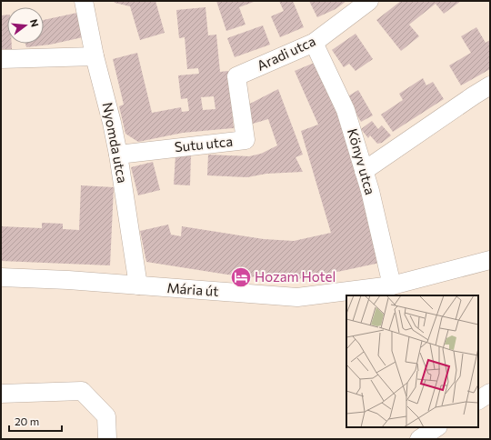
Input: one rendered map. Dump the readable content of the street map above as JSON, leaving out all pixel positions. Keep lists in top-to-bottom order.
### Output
{
  "streets": {
    "street": [
      "Aradi utca",
      "Nyomda utca",
      "Sutu utca",
      "Könyv utca",
      "Mária út"
    ]
  },
  "crossings": [
    ["Aradi utca", "Sutu utca"],
    ["Aradi utca", "Könyv utca"],
    ["Nyomda utca", "Sutu utca"],
    ["Nyomda utca", "Mária út"],
    ["Könyv utca", "Mária út"]
  ],
  "places": {
    "hotel": ["Hozam Hotel"]
  },
  "scale_bar": "20 m",
  "north": "right"
}
